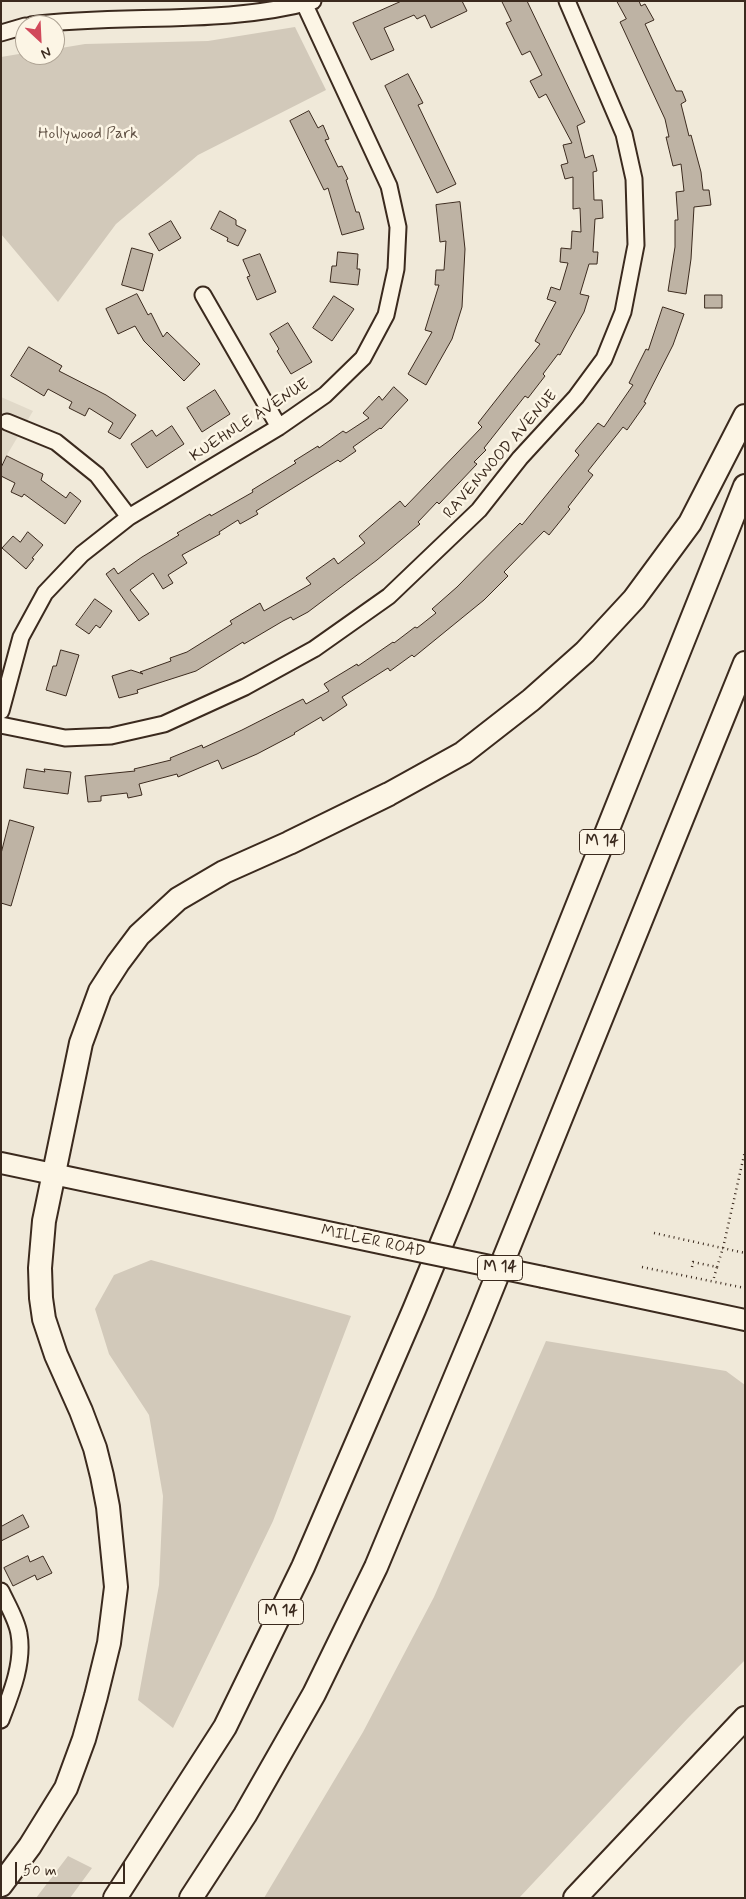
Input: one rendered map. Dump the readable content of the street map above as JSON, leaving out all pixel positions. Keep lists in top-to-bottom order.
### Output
{
  "streets": {
    "highway": ["M 14"],
    "main road": ["MILLER ROAD"],
    "street": ["KUEHNLE AVENUE", "RAVENWOOD AVENUE"]
  },
  "parks": ["Hollywood Park"],
  "scale_bar": "50 m",
  "north": "bottom right"
}
